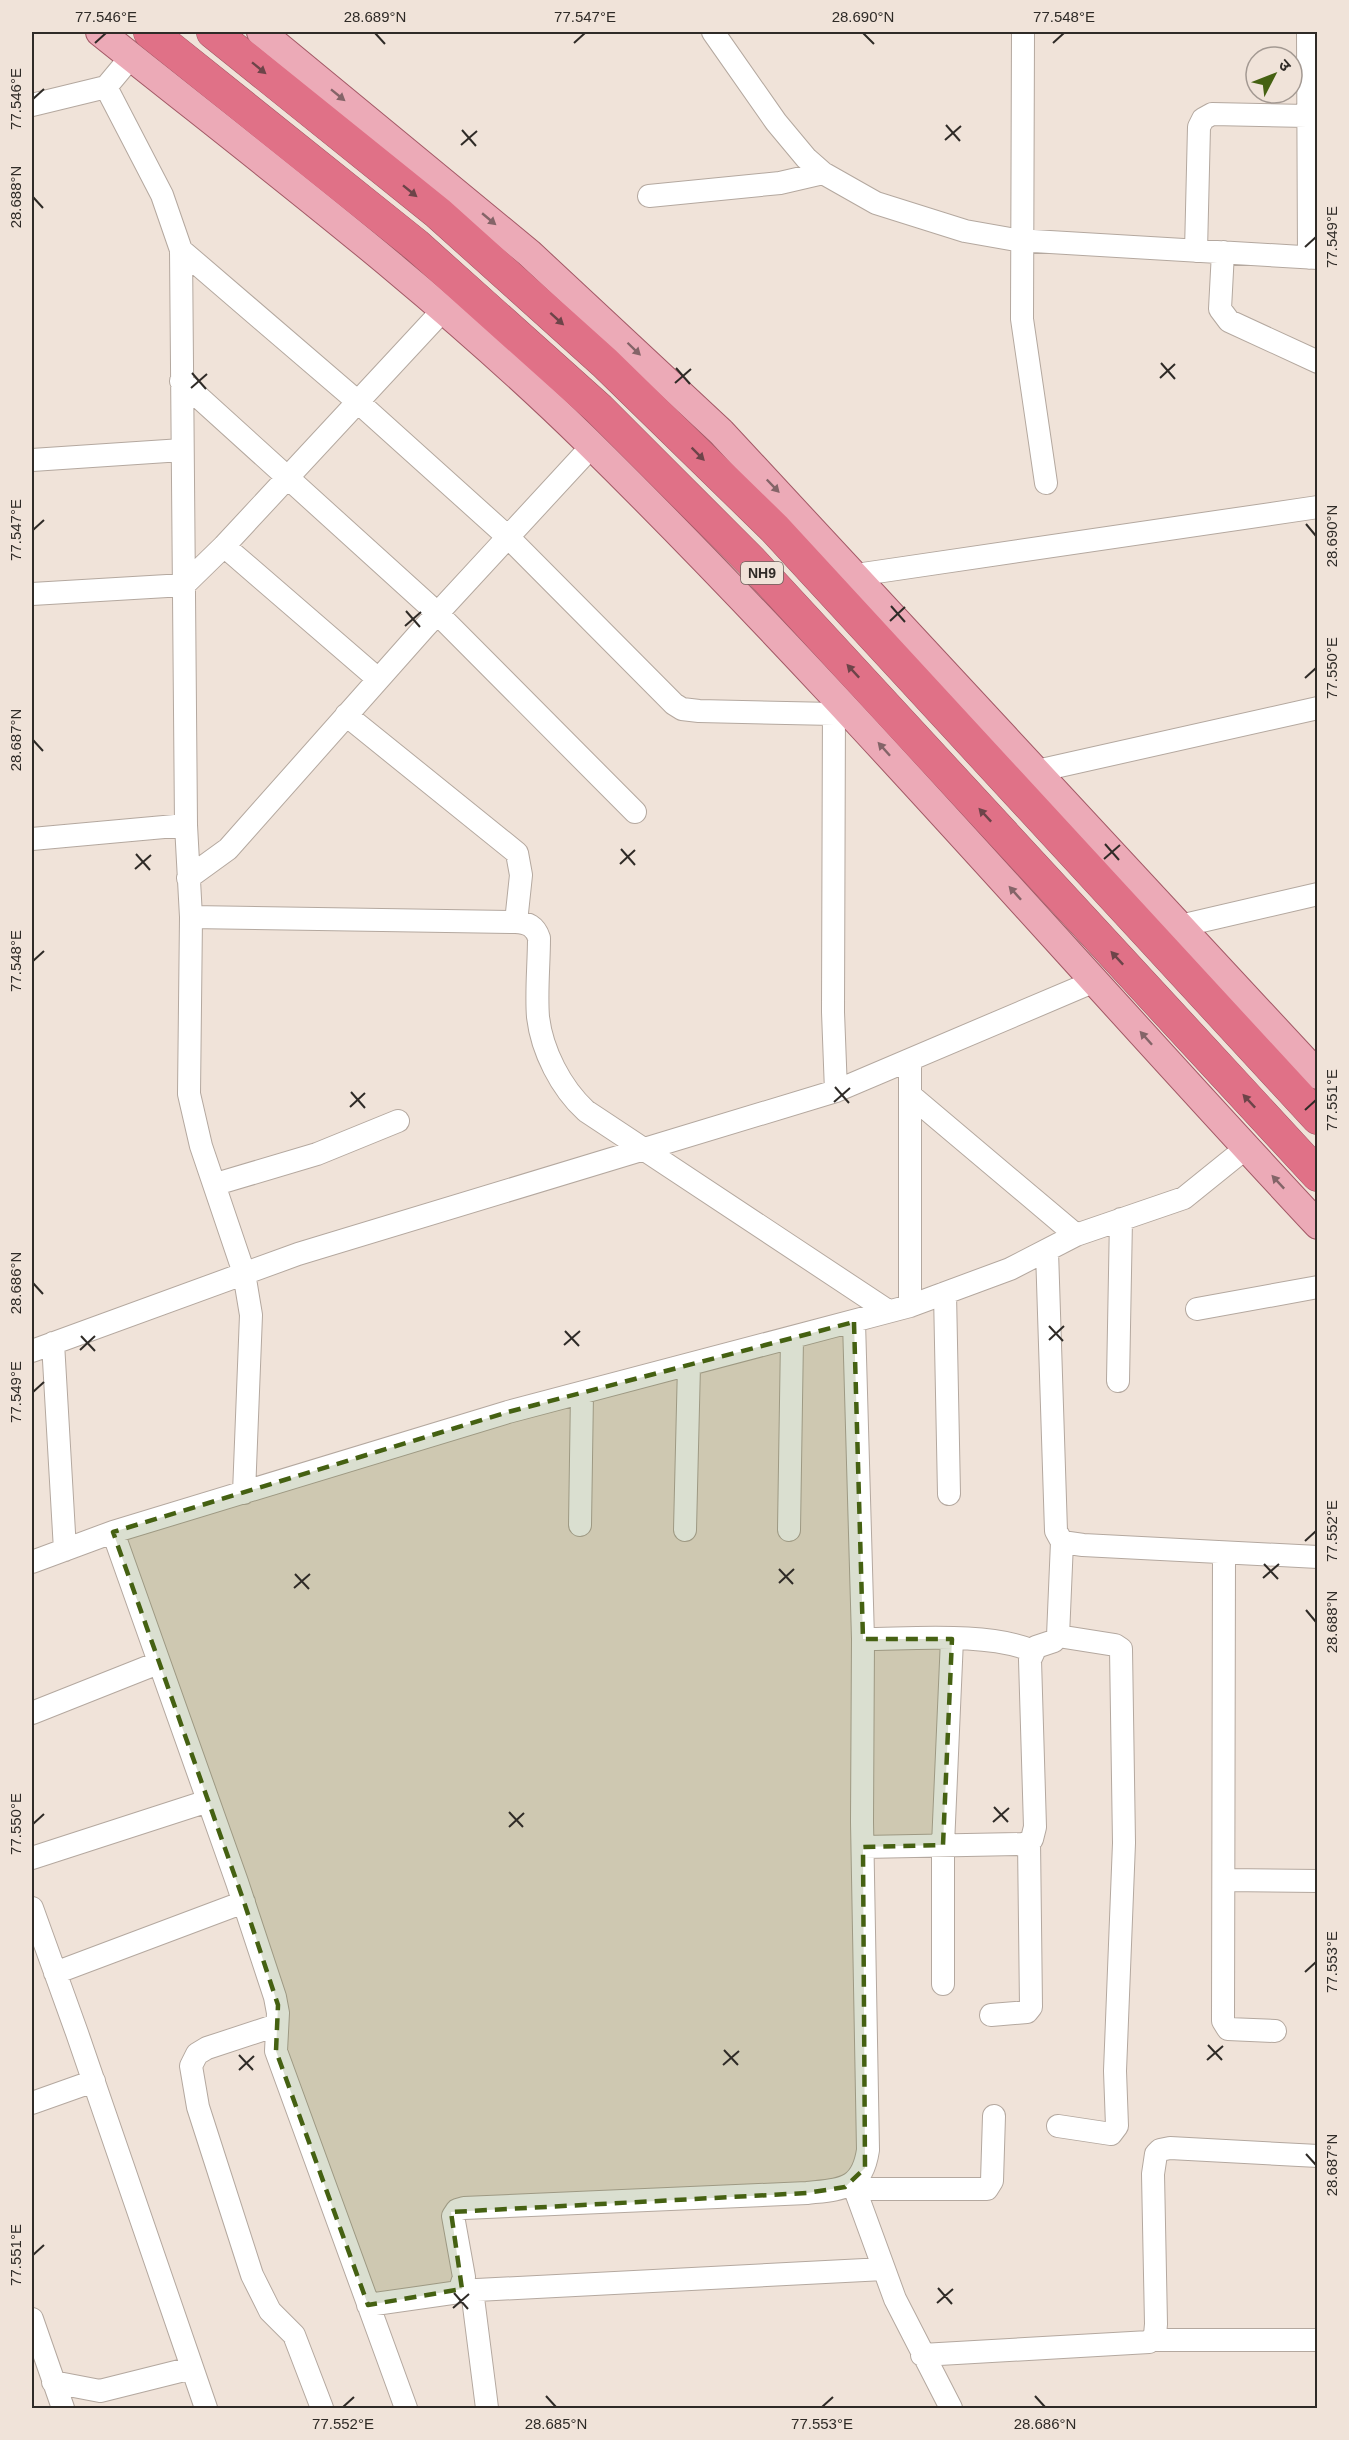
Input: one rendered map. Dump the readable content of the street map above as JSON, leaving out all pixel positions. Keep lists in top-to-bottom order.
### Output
{
  "streets": {
    "highway": ["NH9"]
  },
  "north": "top right",
  "coordinates": [
    "77.546°E",
    "28.689°N",
    "77.547°E",
    "28.690°N",
    "77.548°E",
    "28.688°N",
    "77.549°E",
    "77.550°E",
    "28.687°N",
    "77.551°E",
    "28.686°N",
    "77.552°E",
    "77.553°E",
    "28.685°N"
  ]
}
